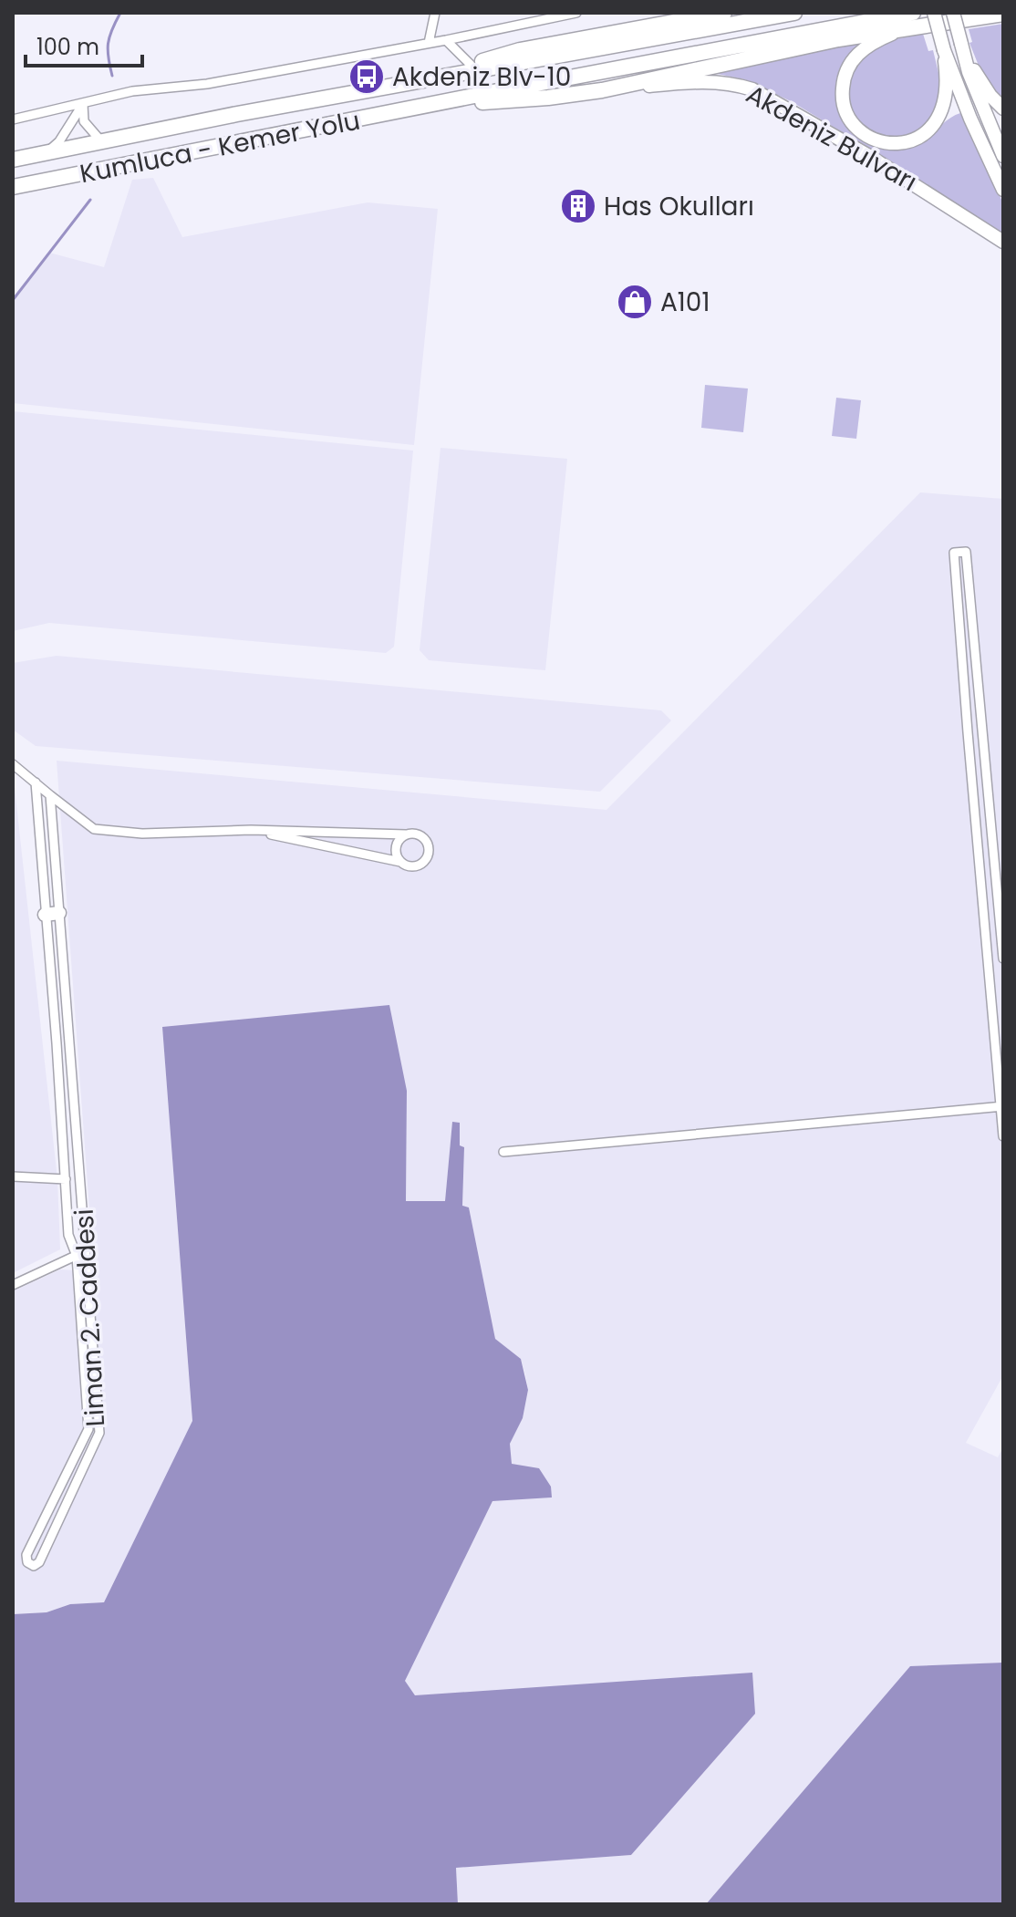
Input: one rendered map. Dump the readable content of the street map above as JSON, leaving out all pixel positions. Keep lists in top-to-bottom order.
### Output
{
  "streets": {
    "highway": ["Kumluca - Kemer Yolu"],
    "main road": ["Akdeniz Bulvarı"],
    "street": ["Liman 2. Caddesi"]
  },
  "crossings": [
    ["Akdeniz Bulvarı", "Kumluca - Kemer Yolu"]
  ],
  "places": {
    "bus stop": ["Akdeniz Blv-10"],
    "building": ["Has Okulları"],
    "shop": ["A101"]
  },
  "scale_bar": "100 m"
}
